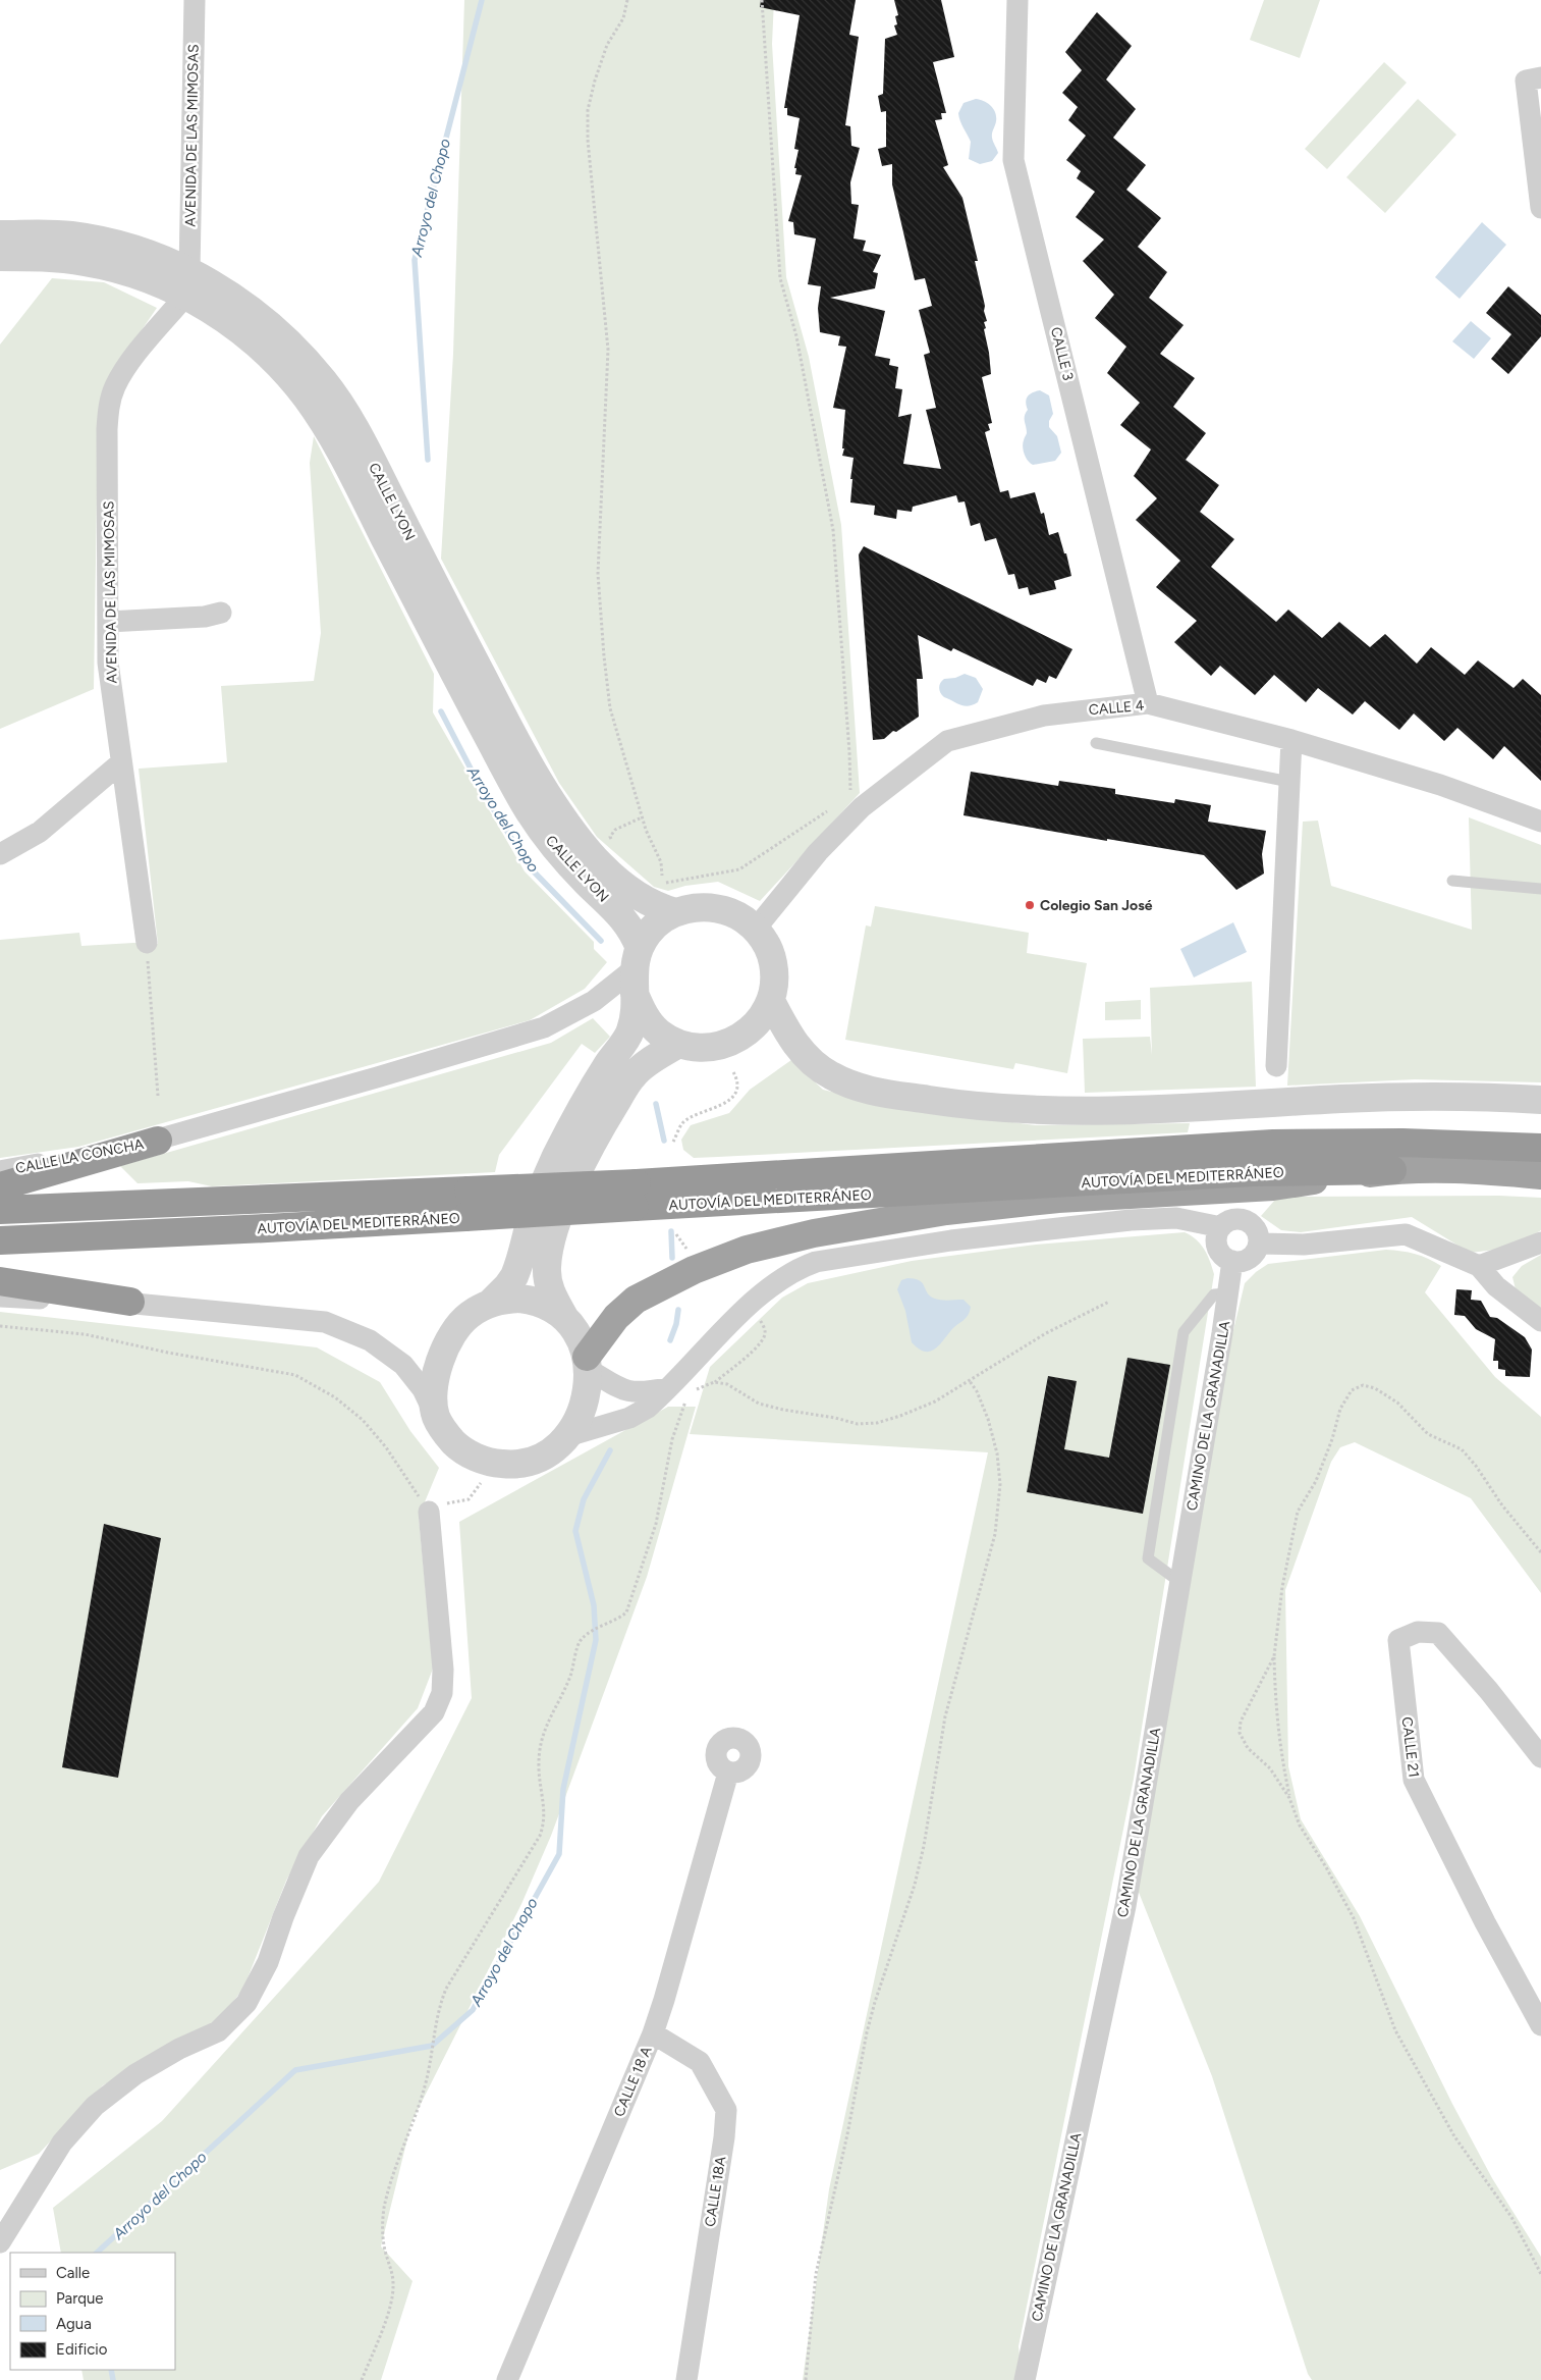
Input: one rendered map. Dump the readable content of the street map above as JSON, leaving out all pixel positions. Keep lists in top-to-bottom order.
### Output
{
  "streets": {
    "highway": ["AUTOVÍA DEL MEDITERRÁNEO"],
    "street": [
      "AVENIDA DE LAS MIMOSAS",
      "CALLE 3",
      "CALLE LYON",
      "CALLE 4",
      "CALLE LA CONCHA",
      "CAMINO DE LA GRANADILLA",
      "CALLE 21",
      "CALLE 18 A",
      "CALLE 18A"
    ]
  },
  "crossings": [
    ["AVENIDA DE LAS MIMOSAS", "CALLE LYON"],
    ["CALLE 3", "CALLE 4"],
    ["CALLE LYON", "CALLE 4"],
    ["CALLE LYON", "CALLE LA CONCHA"],
    ["CALLE 4", "CALLE LA CONCHA"],
    ["CALLE 18 A", "CALLE 18A"]
  ],
  "water": ["Arroyo del Chopo"],
  "places": ["Colegio San José"],
  "legend": [
    "Calle",
    "Parque",
    "Agua",
    "Edificio"
  ]
}
